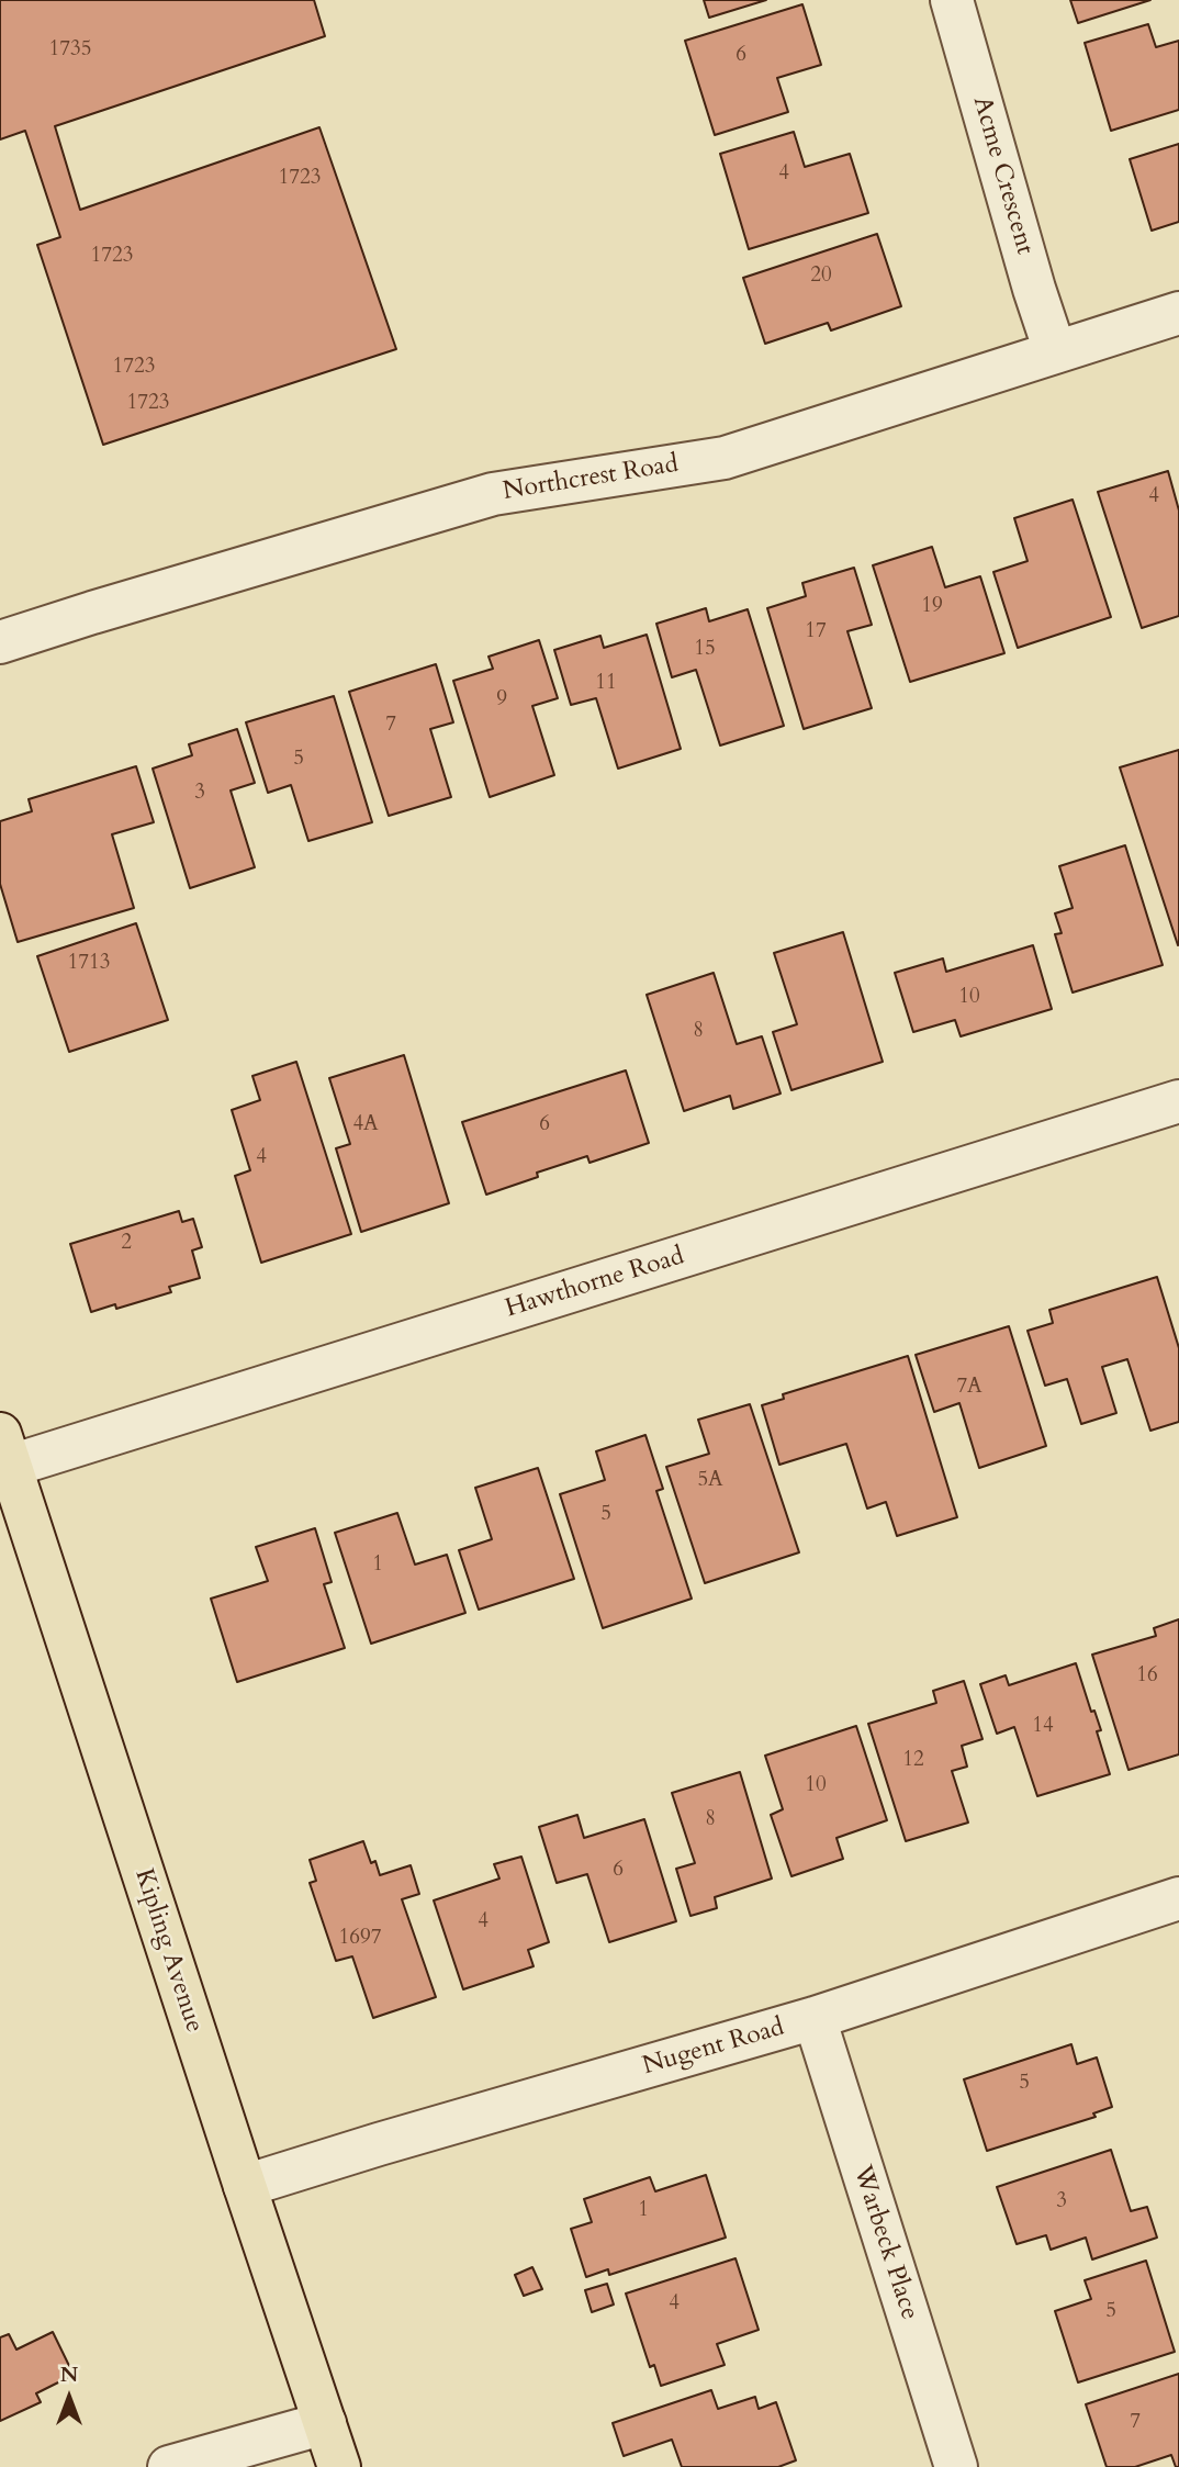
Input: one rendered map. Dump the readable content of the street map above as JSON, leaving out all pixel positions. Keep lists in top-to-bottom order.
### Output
{
  "streets": {
    "main road": ["Kipling Avenue"],
    "street": [
      "Acme Crescent",
      "Northcrest Road",
      "Hawthorne Road",
      "Nugent Road",
      "Warbeck Place"
    ]
  },
  "crossings": [
    ["Acme Crescent", "Northcrest Road"],
    ["Hawthorne Road", "Kipling Avenue"],
    ["Kipling Avenue", "Nugent Road"],
    ["Nugent Road", "Warbeck Place"]
  ],
  "house_numbers": [
    "1735",
    "6",
    "4",
    "1723",
    "1723",
    "20",
    "1723",
    "1723",
    "4",
    "19",
    "17",
    "15",
    "11",
    "9",
    "7",
    "5",
    "3",
    "1713",
    "10",
    "8",
    "4A",
    "6",
    "4",
    "2",
    "7A",
    "5A",
    "5",
    "1",
    "16",
    "14",
    "12",
    "10",
    "8",
    "6",
    "4",
    "1697",
    "5",
    "3",
    "1",
    "4",
    "5",
    "7"
  ],
  "north": "top"
}
